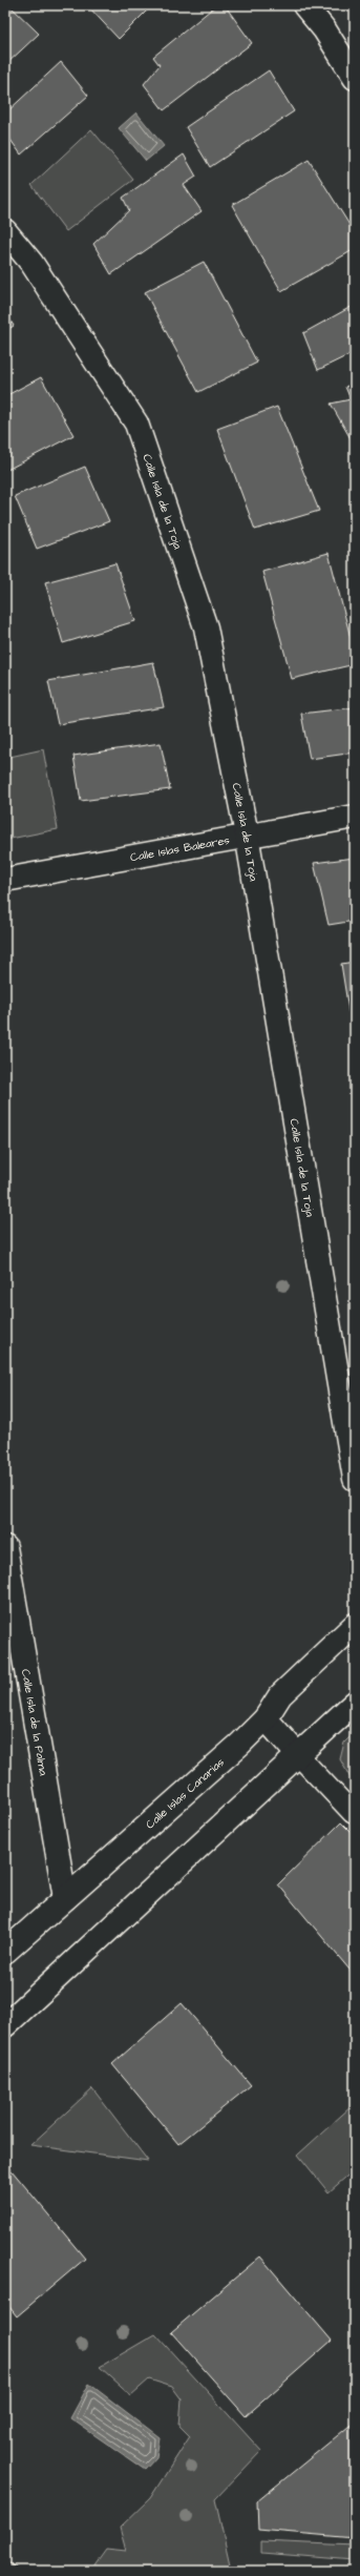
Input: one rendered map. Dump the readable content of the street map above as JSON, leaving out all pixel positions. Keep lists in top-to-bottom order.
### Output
{
  "streets": {
    "street": [
      "Calle Isla de la Toja",
      "Calle Islas Baleares",
      "Calle Isla de la Palma",
      "Calle Islas Canarias"
    ]
  },
  "crossings": [
    ["Calle Isla de la Toja", "Calle Islas Baleares"],
    ["Calle Isla de la Palma", "Calle Islas Canarias"]
  ]
}
